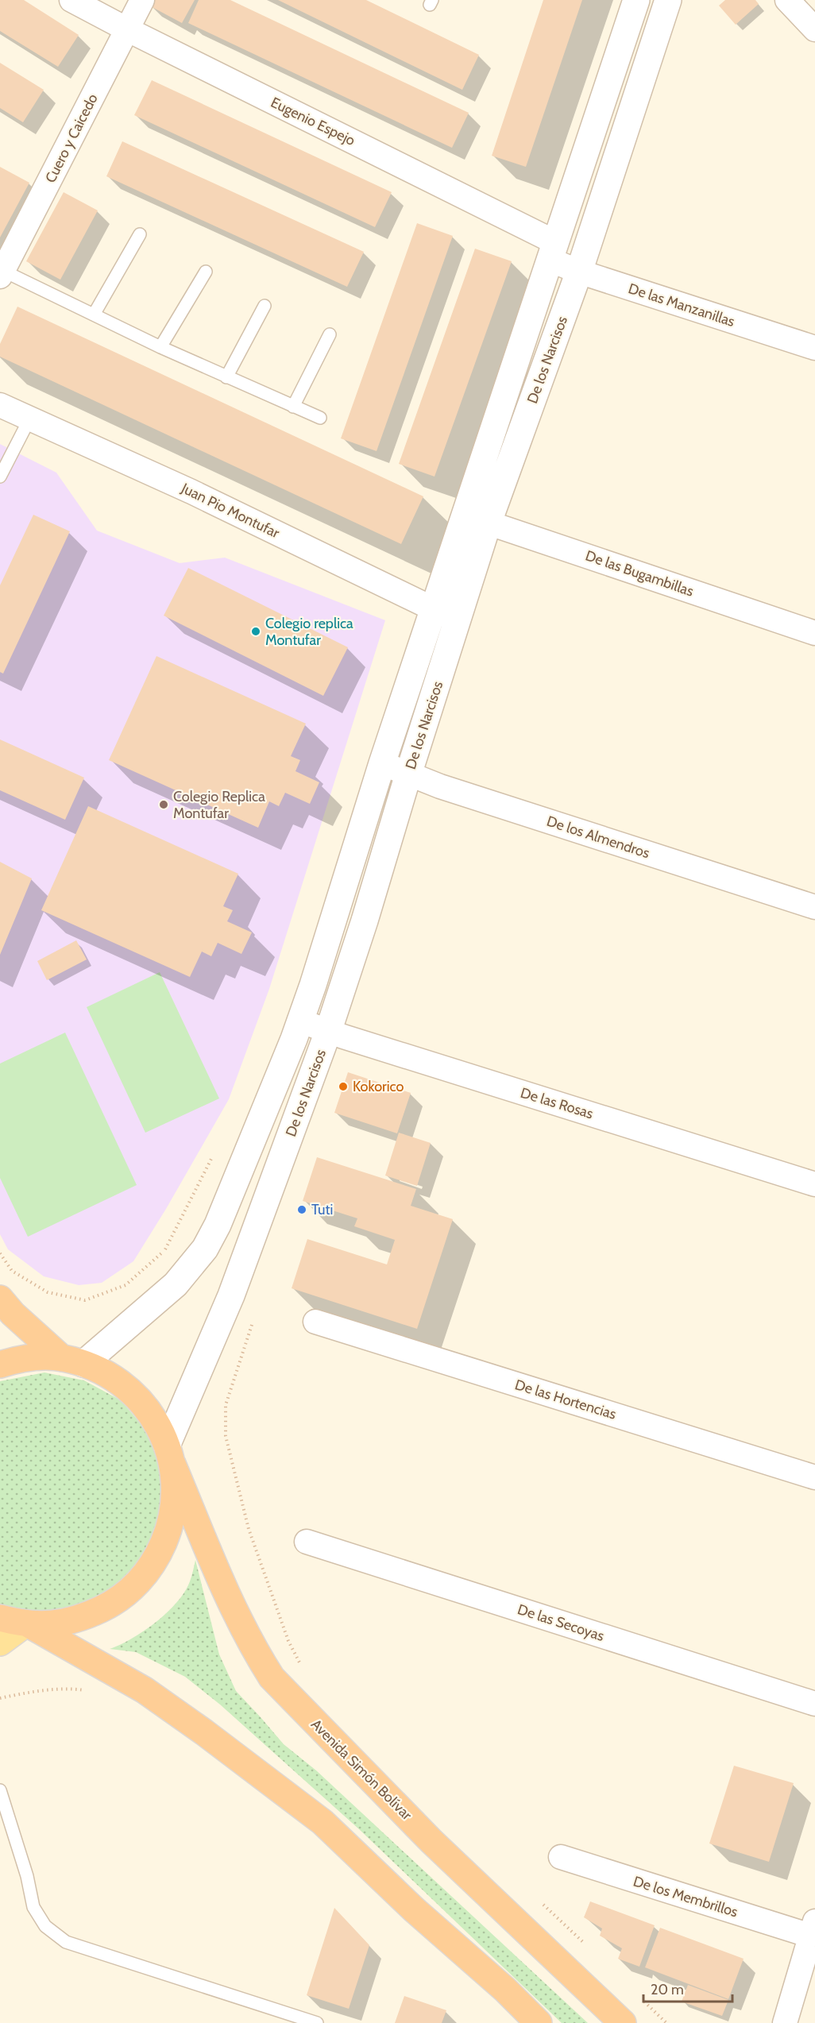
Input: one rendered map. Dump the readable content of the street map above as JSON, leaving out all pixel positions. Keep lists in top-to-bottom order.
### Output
{
  "streets": {
    "highway": ["Avenida Simón Bolívar"],
    "street": [
      "Eugenio Espejo",
      "Cuero y Caicedo",
      "De las Manzanillas",
      "De los Narcisos",
      "Juan Pio Montufar",
      "De las Bugambillas",
      "De los Almendros",
      "De las Rosas",
      "De las Hortencias",
      "De las Secoyas",
      "De los Membrillos"
    ]
  },
  "crossings": [
    ["Eugenio Espejo", "Cuero y Caicedo"],
    ["Eugenio Espejo", "De las Manzanillas"],
    ["Eugenio Espejo", "De los Narcisos"],
    ["De las Manzanillas", "De los Narcisos"],
    ["De los Narcisos", "Juan Pio Montufar"],
    ["De los Narcisos", "De las Bugambillas"],
    ["De los Narcisos", "De los Almendros"],
    ["De los Narcisos", "De las Rosas"],
    ["De los Narcisos", "Avenida Simón Bolívar"]
  ],
  "places": [
    "Colegio replica Montufar",
    "Colegio Replica Montufar",
    "Kokorico",
    "Tuti"
  ],
  "scale_bar": "20 m"
}
